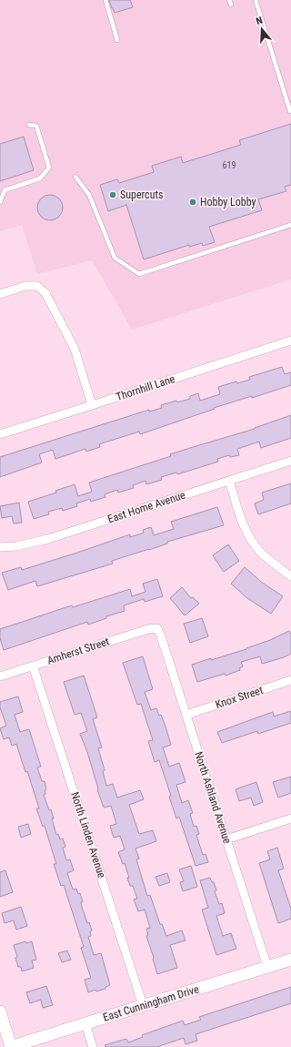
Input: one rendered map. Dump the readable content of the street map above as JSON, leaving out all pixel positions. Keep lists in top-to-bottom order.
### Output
{
  "streets": {
    "street": [
      "Thornhill Lane",
      "East Home Avenue",
      "Amherst Street",
      "Knox Street",
      "North Ashland Avenue",
      "North Linden Avenue",
      "East Cunningham Drive"
    ]
  },
  "crossings": [
    ["Amherst Street", "North Ashland Avenue"],
    ["Amherst Street", "North Linden Avenue"],
    ["Knox Street", "North Ashland Avenue"],
    ["North Ashland Avenue", "East Cunningham Drive"],
    ["North Linden Avenue", "East Cunningham Drive"]
  ],
  "places": ["Supercuts", "Hobby Lobby"],
  "house_numbers": ["619"],
  "north": "top"
}
